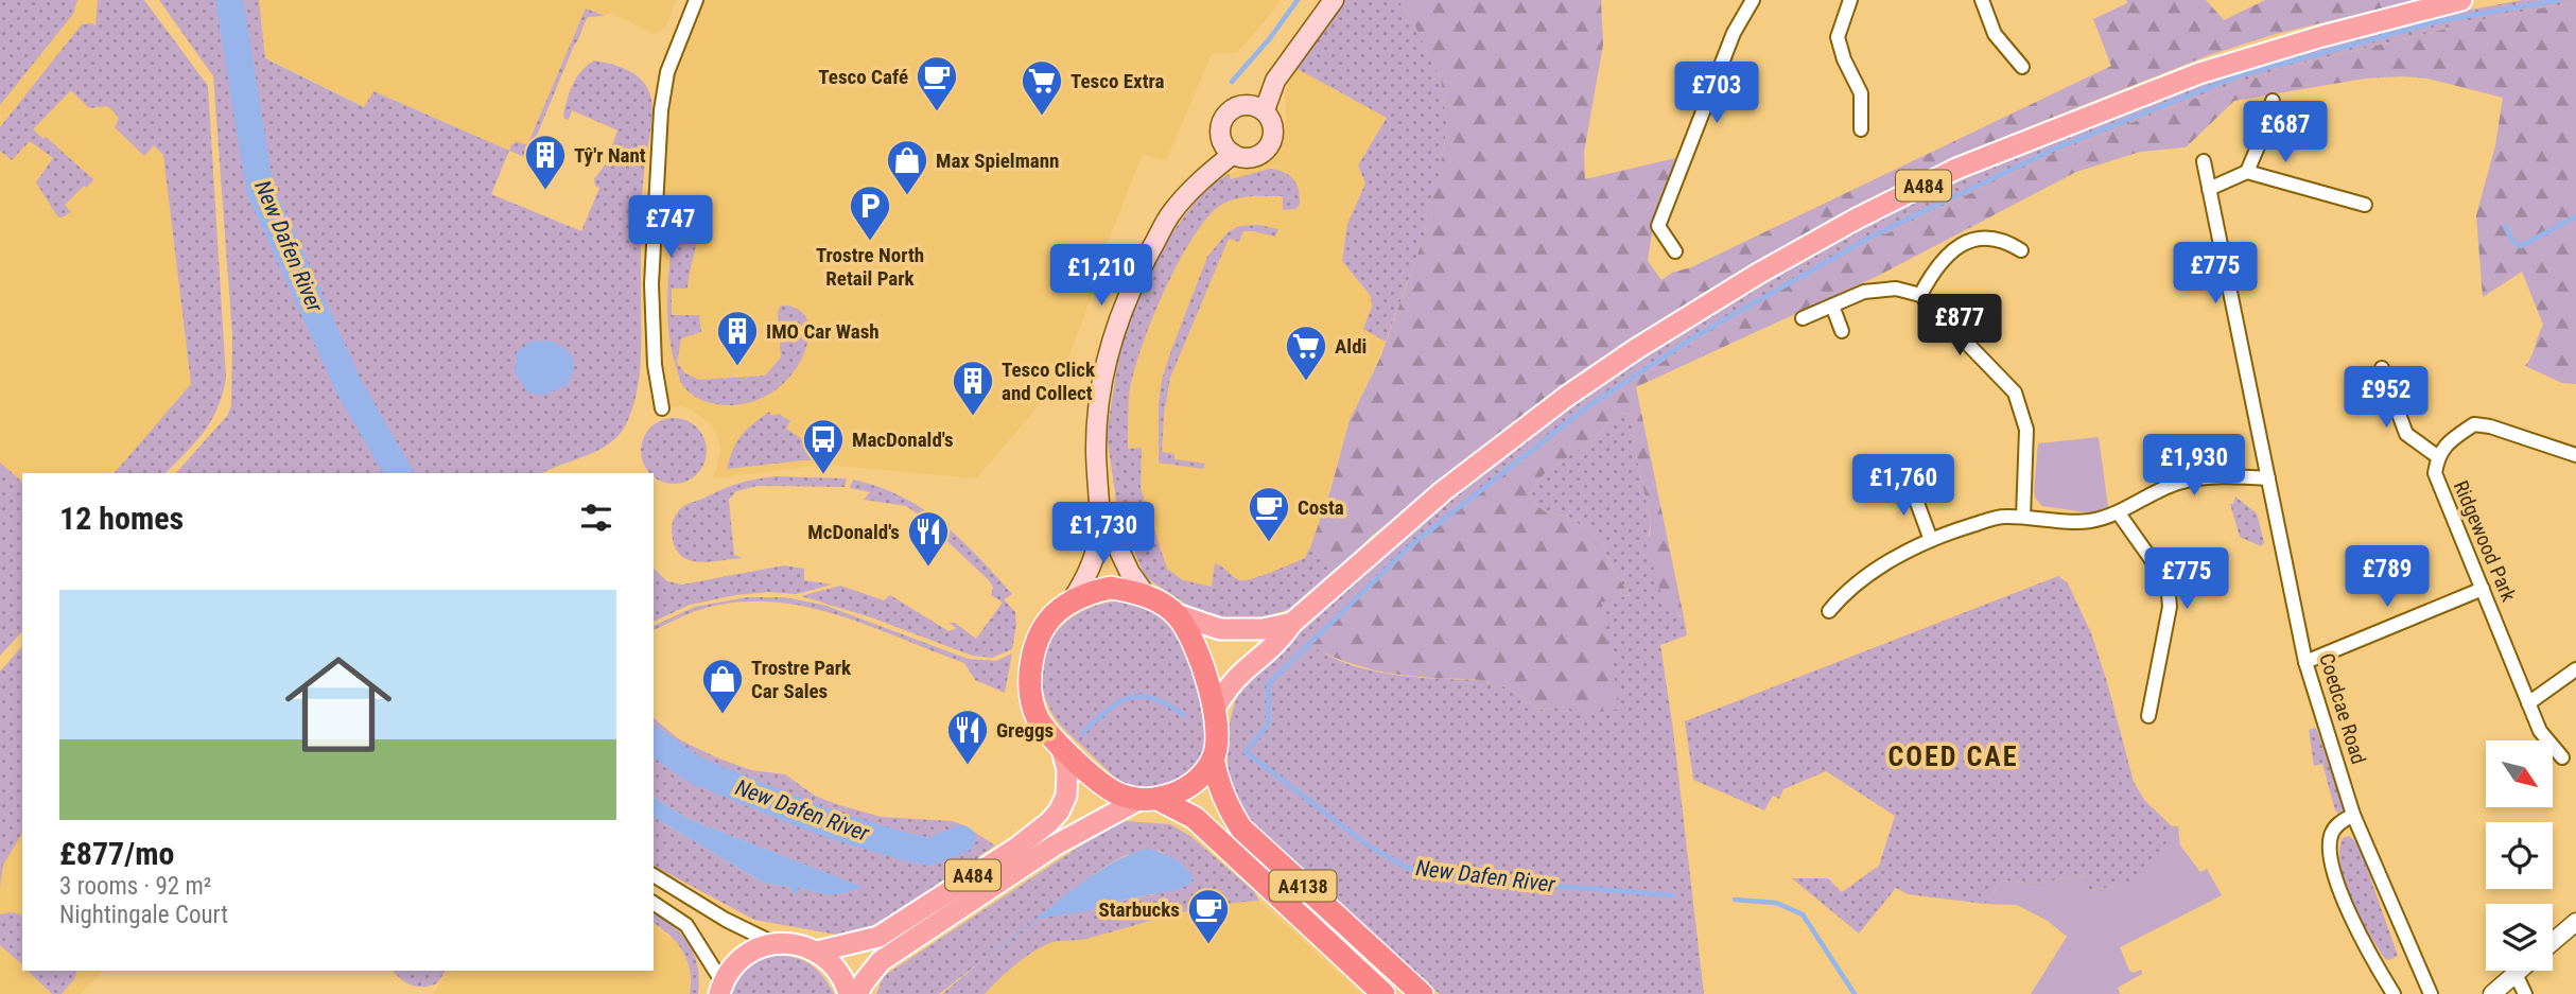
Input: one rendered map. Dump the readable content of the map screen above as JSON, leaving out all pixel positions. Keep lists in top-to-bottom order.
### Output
{
  "streets": {
    "highway": ["A4138"],
    "main road": ["A484"],
    "street": ["Ridgewood Park", "Coedcae Road"]
  },
  "crossings": [
    ["A484", "A4138"]
  ],
  "districts": ["COED CAE"],
  "water": ["New Dafen River"],
  "places": {
    "cafe": ["Tesco Café", "Costa", "Starbucks"],
    "supermarket": ["Tesco Extra", "Aldi"],
    "building": ["Tŷ'r Nant", "IMO Car Wash", "Tesco Click and Collect"],
    "shop": ["Max Spielmann", "Trostre Park Car Sales"],
    "parking": ["Trostre North Retail Park"],
    "bus stop": ["MacDonald's"],
    "restaurant": ["McDonald's", "Greggs"]
  },
  "north": "bottom right",
  "page": {
    "price": [
      "£703",
      "£687",
      "£747",
      "£775",
      "£1,210",
      "£877",
      "£952",
      "£1,930",
      "£1,760",
      "£1,730",
      "£789",
      "£775"
    ],
    "heading": "12 homes",
    "list": [
      {
        "name": "£877/mo",
        "note": "3 rooms · 92 m² · Nightingale Court"
      }
    ]
  }
}
